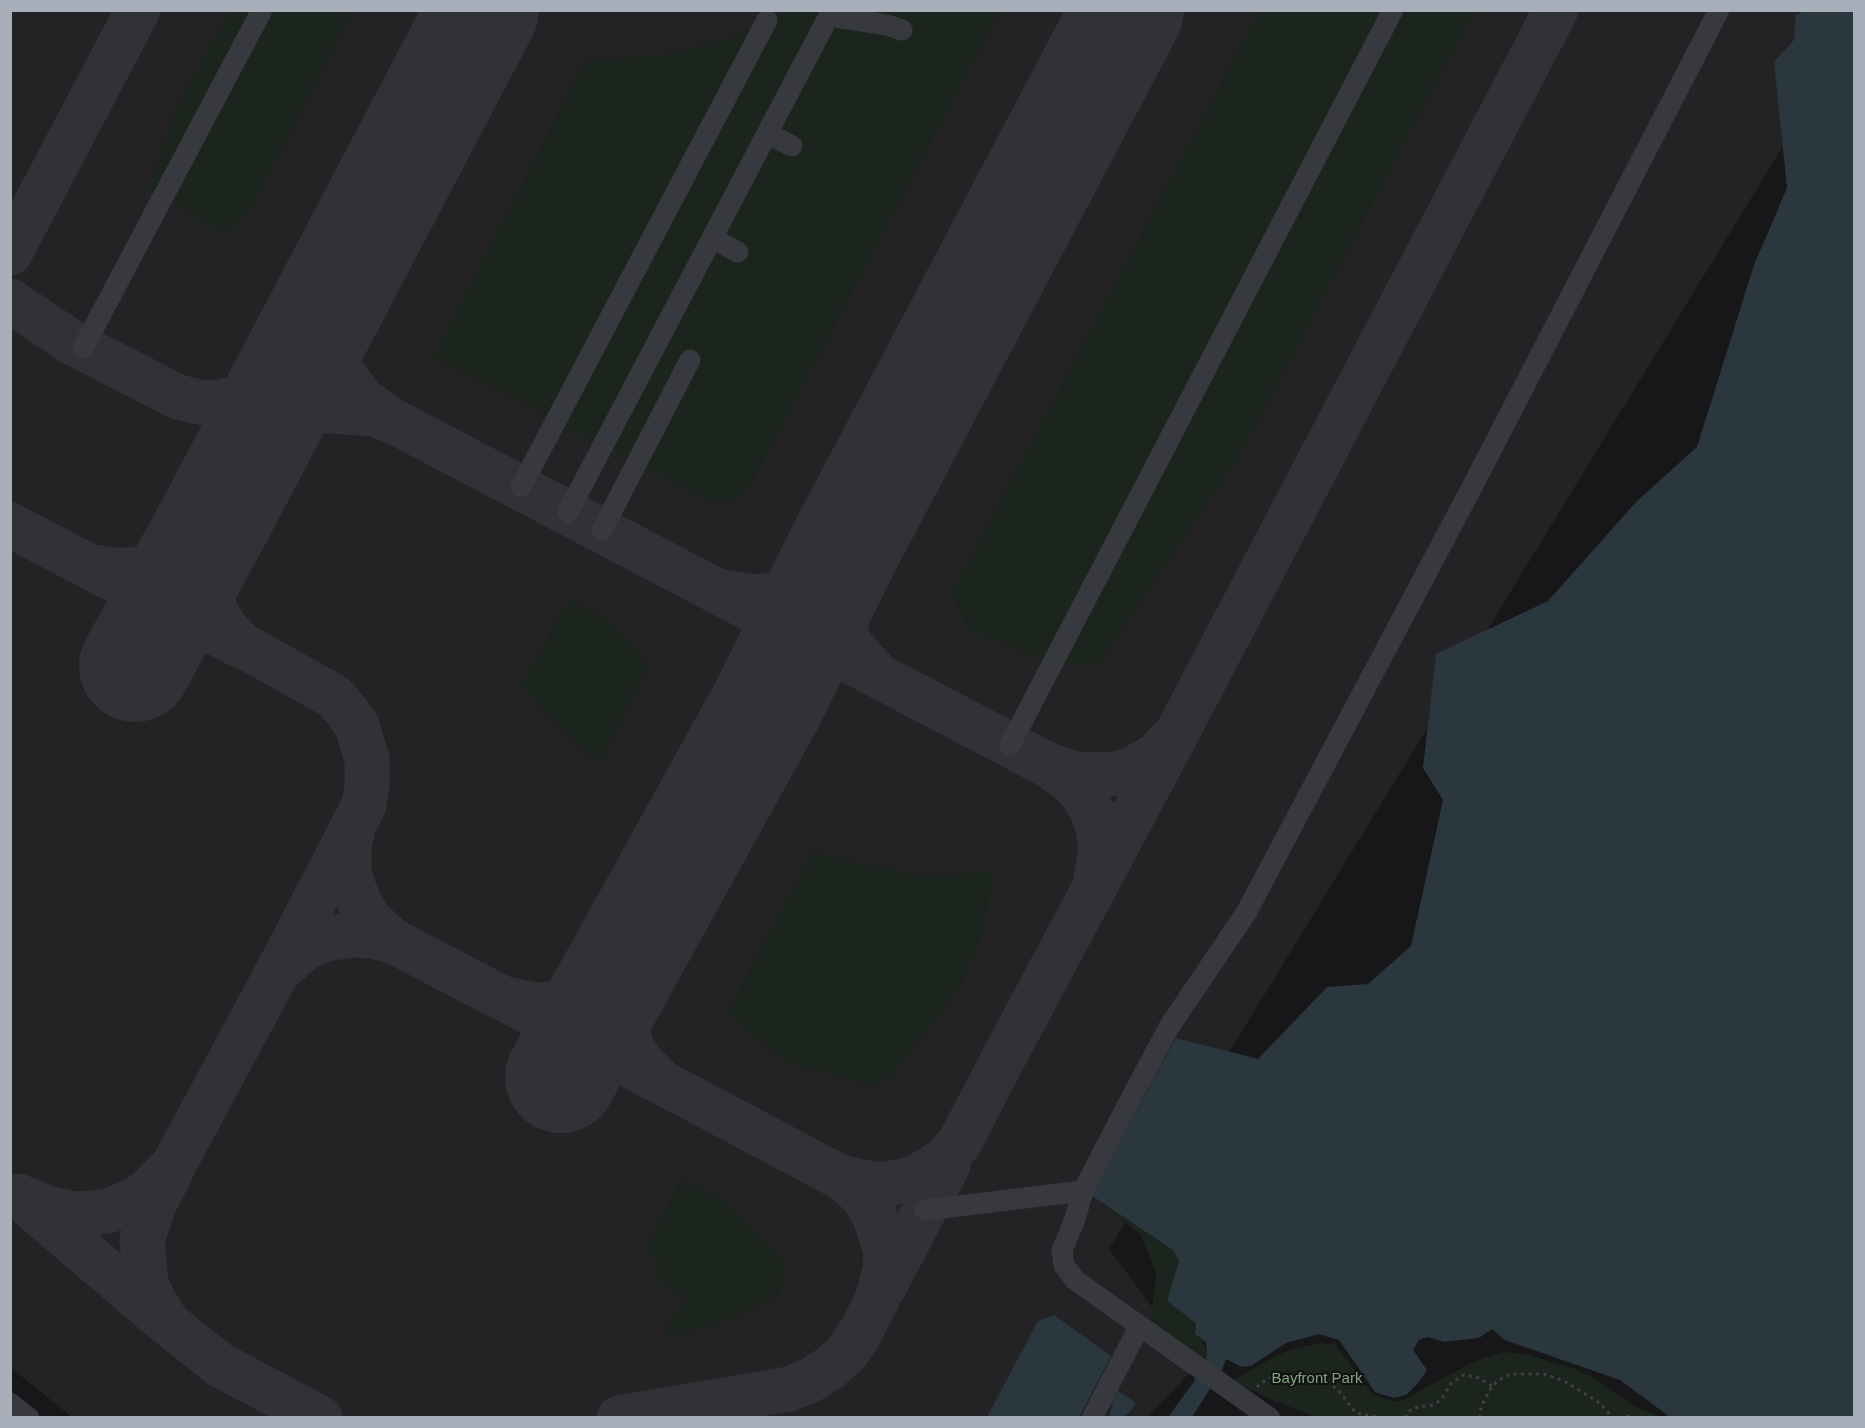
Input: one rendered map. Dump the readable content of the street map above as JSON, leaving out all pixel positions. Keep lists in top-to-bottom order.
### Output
{
  "parks": ["Bayfront Park"]
}
